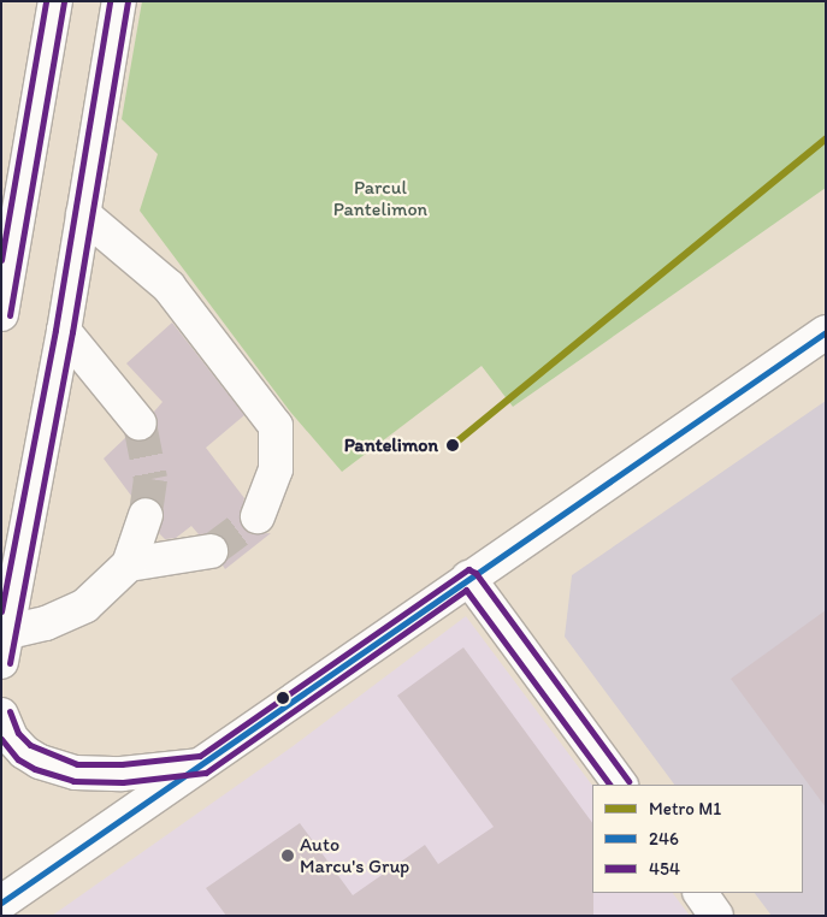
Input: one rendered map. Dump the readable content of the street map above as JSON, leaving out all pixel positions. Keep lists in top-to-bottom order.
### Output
{
  "parks": ["Parcul Pantelimon"],
  "places": ["Pantelimon", "Auto Marcu's Grup"],
  "lines": ["transit line 454", "metro line M1", "transit line 246"],
  "legend": ["Metro M1", "246", "454"]
}
